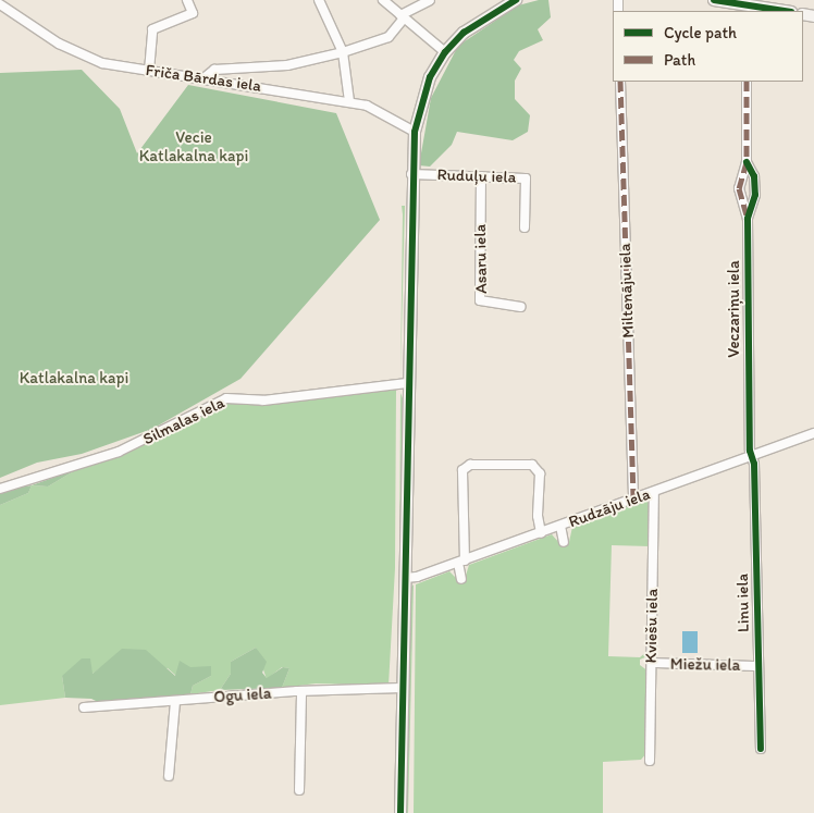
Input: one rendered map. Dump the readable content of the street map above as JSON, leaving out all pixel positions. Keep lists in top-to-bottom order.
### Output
{
  "streets": {
    "street": [
      "Friča Bārdas iela",
      "Ruduļu iela",
      "Asaru iela",
      "Miltenāju iela",
      "Veczariņu iela",
      "Silmalas iela",
      "Rudzāju iela",
      "Linu iela",
      "Kviešu iela",
      "Miežu iela",
      "Ogu iela"
    ]
  },
  "crossings": [
    ["Ruduļu iela", "Asaru iela"],
    ["Miltenāju iela", "Rudzāju iela"],
    ["Veczariņu iela", "Rudzāju iela"],
    ["Veczariņu iela", "Linu iela"],
    ["Rudzāju iela", "Linu iela"],
    ["Rudzāju iela", "Kviešu iela"],
    ["Linu iela", "Miežu iela"],
    ["Kviešu iela", "Miežu iela"]
  ],
  "parks": ["Vecie Katlakalna kapi", "Katlakalna kapi"],
  "legend": ["Cycle path", "Path"]
}
